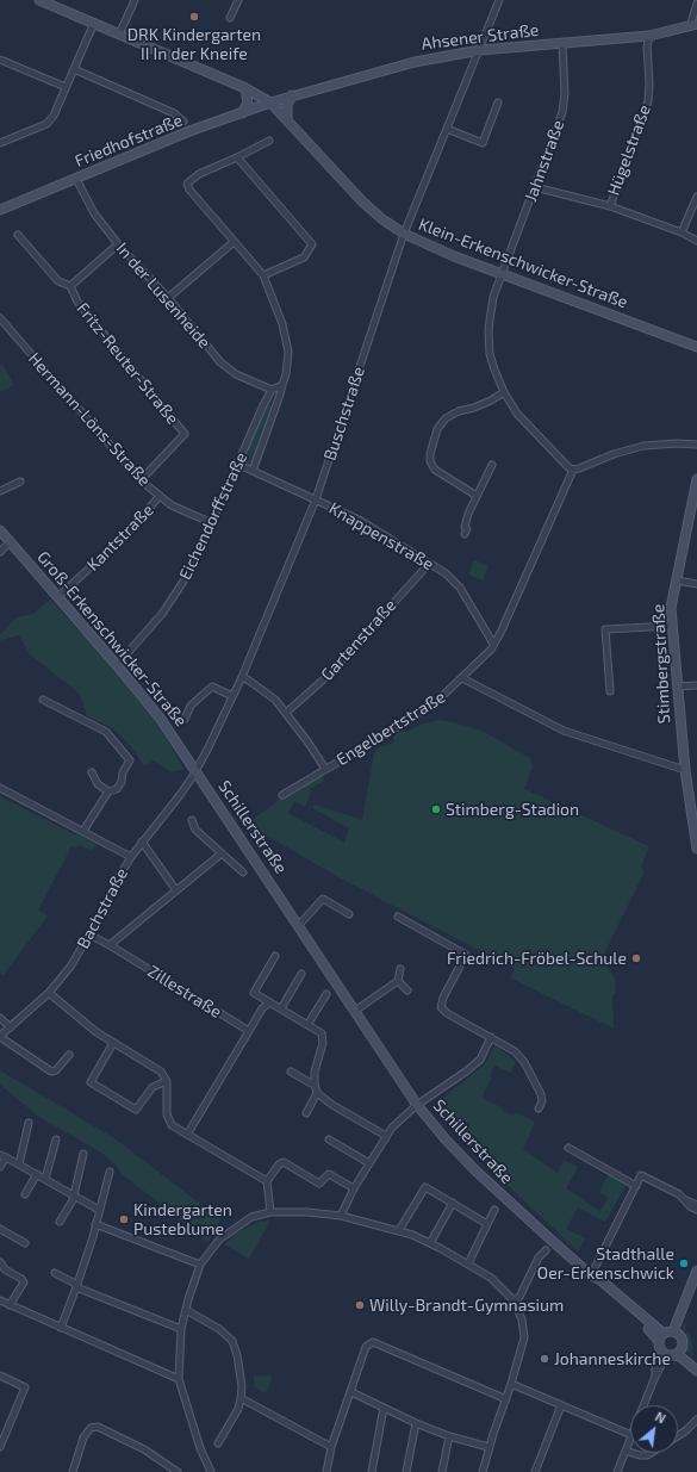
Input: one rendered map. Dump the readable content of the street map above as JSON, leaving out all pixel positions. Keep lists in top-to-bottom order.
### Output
{
  "streets": {
    "main road": [
      "Ahsener Straße",
      "Friedhofstraße",
      "Klein-Erkenschwicker-Straße",
      "Groß-Erkenschwicker-Straße",
      "Stimbergstraße",
      "Schillerstraße"
    ],
    "street": [
      "Hügelstraße",
      "Jahnstraße",
      "In der Lusenheide",
      "Fritz-Reuter-Straße",
      "Buschstraße",
      "Hermann-Löns-Straße",
      "Eichendorffstraße",
      "Knappenstraße",
      "Kantstraße",
      "Gartenstraße",
      "Engelbertstraße",
      "Bachstraße",
      "Zillestraße"
    ]
  },
  "crossings": [
    ["Ahsener Straße", "Friedhofstraße"],
    ["Ahsener Straße", "Hügelstraße"],
    ["Ahsener Straße", "Jahnstraße"],
    ["Ahsener Straße", "Klein-Erkenschwicker-Straße"],
    ["Ahsener Straße", "Buschstraße"],
    ["Friedhofstraße", "Klein-Erkenschwicker-Straße"],
    ["Friedhofstraße", "In der Lusenheide"],
    ["Jahnstraße", "Klein-Erkenschwicker-Straße"],
    ["Jahnstraße", "Engelbertstraße"],
    ["Klein-Erkenschwicker-Straße", "Buschstraße"],
    ["In der Lusenheide", "Fritz-Reuter-Straße"],
    ["In der Lusenheide", "Eichendorffstraße"],
    ["Fritz-Reuter-Straße", "Hermann-Löns-Straße"],
    ["Buschstraße", "Knappenstraße"],
    ["Buschstraße", "Groß-Erkenschwicker-Straße"],
    ["Buschstraße", "Schillerstraße"],
    ["Buschstraße", "Bachstraße"],
    ["Hermann-Löns-Straße", "Eichendorffstraße"],
    ["Hermann-Löns-Straße", "Kantstraße"],
    ["Eichendorffstraße", "Knappenstraße"],
    ["Eichendorffstraße", "Groß-Erkenschwicker-Straße"],
    ["Knappenstraße", "Gartenstraße"],
    ["Knappenstraße", "Engelbertstraße"],
    ["Kantstraße", "Groß-Erkenschwicker-Straße"],
    ["Groß-Erkenschwicker-Straße", "Schillerstraße"],
    ["Groß-Erkenschwicker-Straße", "Bachstraße"],
    ["Schillerstraße", "Bachstraße"],
    ["Bachstraße", "Zillestraße"]
  ],
  "places": [
    "DRK Kindergarten II In der Kneife",
    "Stimberg-Stadion",
    "Friedrich-Fröbel-Schule",
    "Kindergarten Pusteblume",
    "Stadthalle Oer-Erkenschwick",
    "Willy-Brandt-Gymnasium",
    "Johanneskirche"
  ],
  "north": "top right"
}
